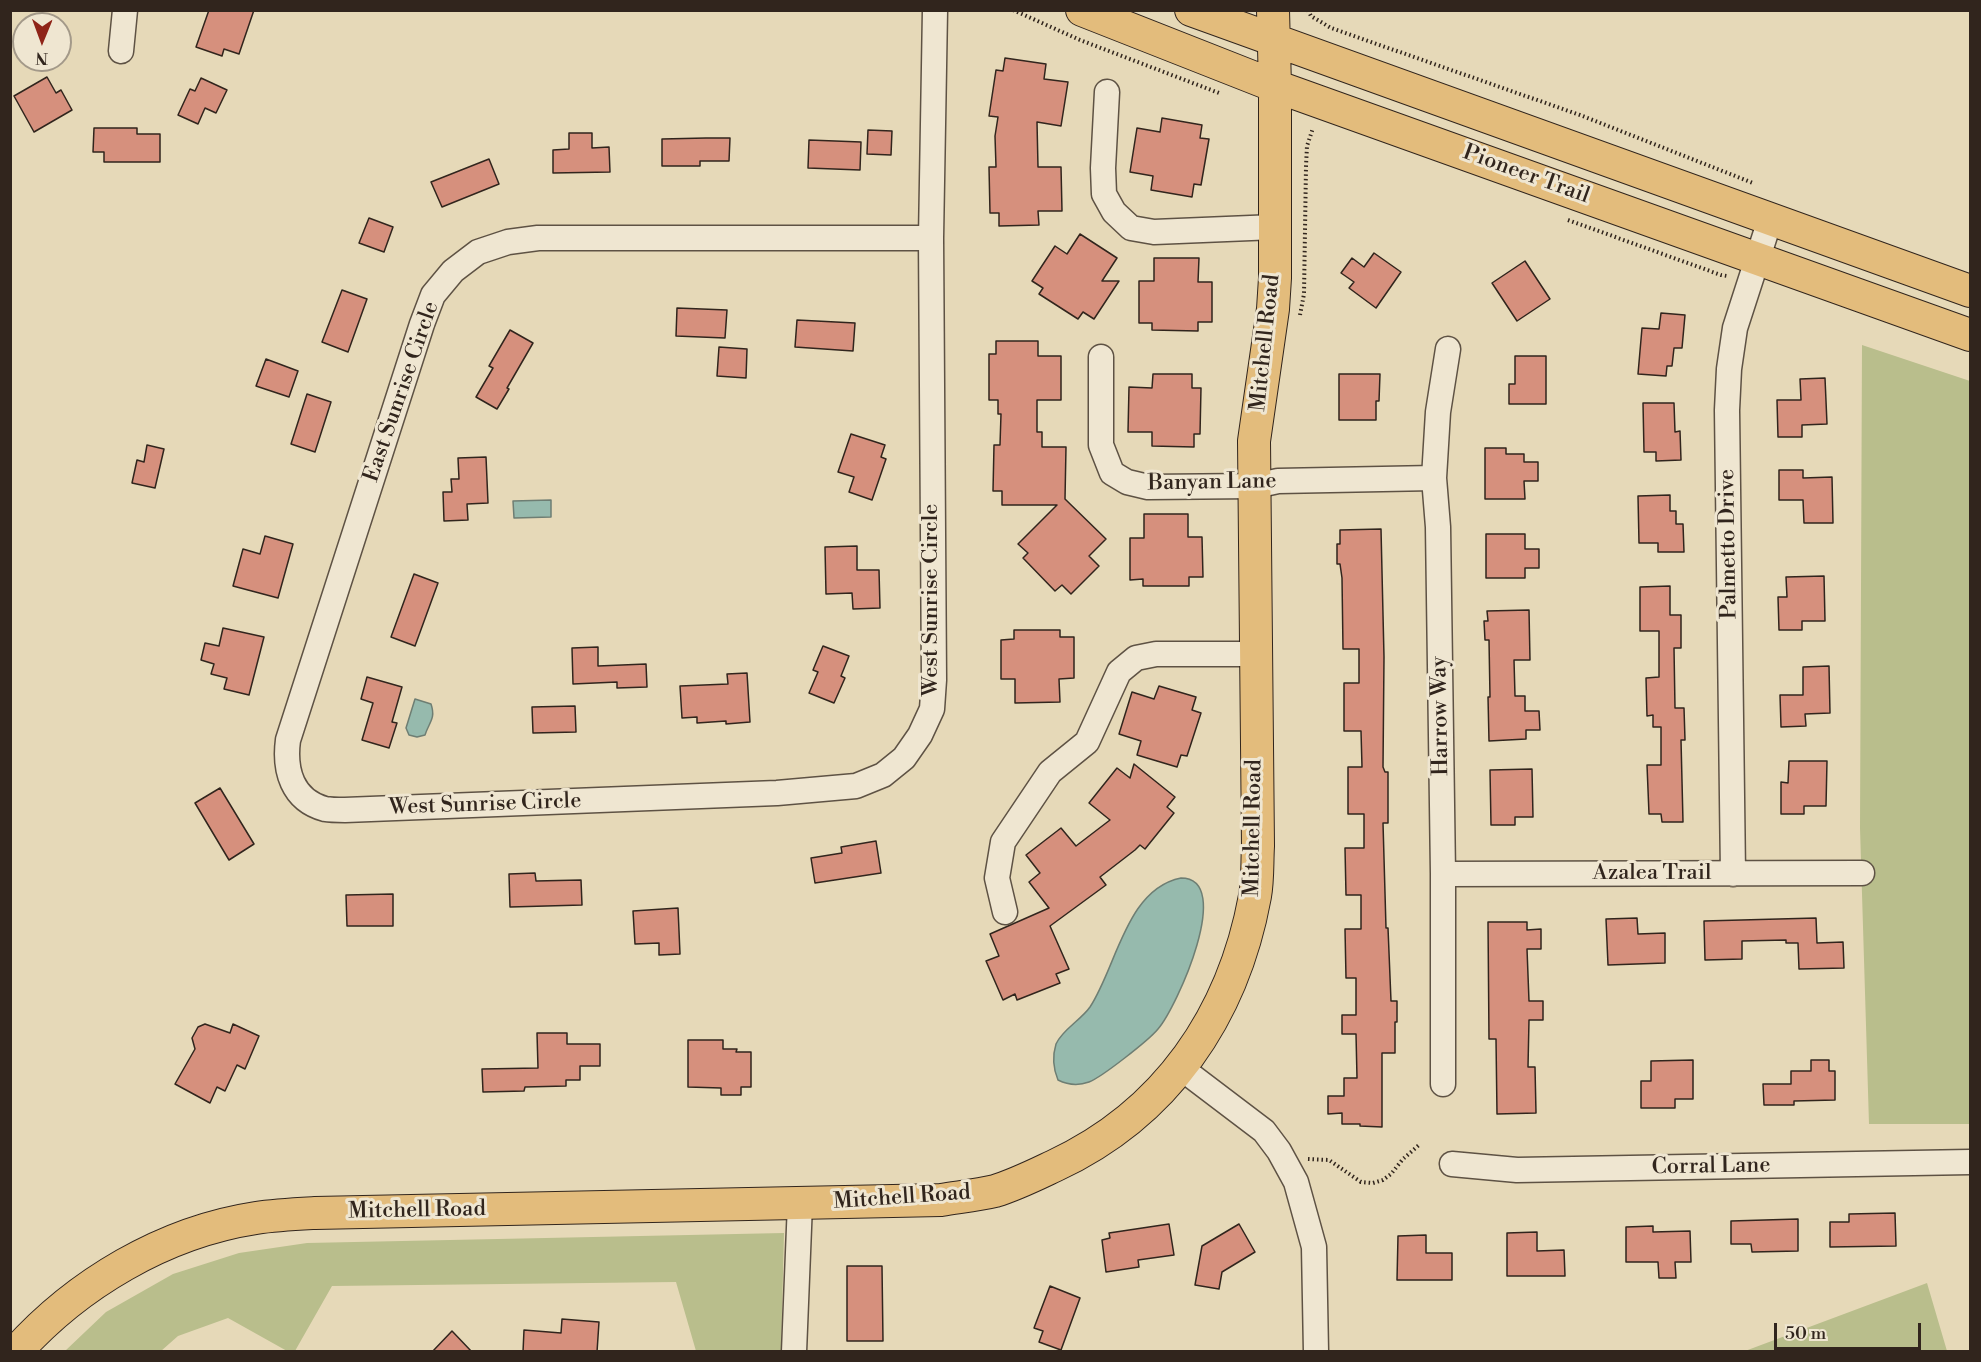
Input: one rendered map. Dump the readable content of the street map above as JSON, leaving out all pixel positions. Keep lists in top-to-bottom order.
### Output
{
  "streets": {
    "main road": ["Pioneer Trail", "Mitchell Road"],
    "street": [
      "East Sunrise Circle",
      "Banyan Lane",
      "Palmetto Drive",
      "West Sunrise Circle",
      "Harrow Way",
      "Azalea Trail",
      "Corral Lane"
    ]
  },
  "crossings": [
    ["Pioneer Trail", "Mitchell Road"],
    ["Pioneer Trail", "Palmetto Drive"],
    ["Mitchell Road", "Banyan Lane"],
    ["East Sunrise Circle", "West Sunrise Circle"],
    ["Banyan Lane", "Harrow Way"],
    ["Palmetto Drive", "Azalea Trail"],
    ["Harrow Way", "Azalea Trail"]
  ],
  "scale_bar": "50 m",
  "north": "bottom"
}
